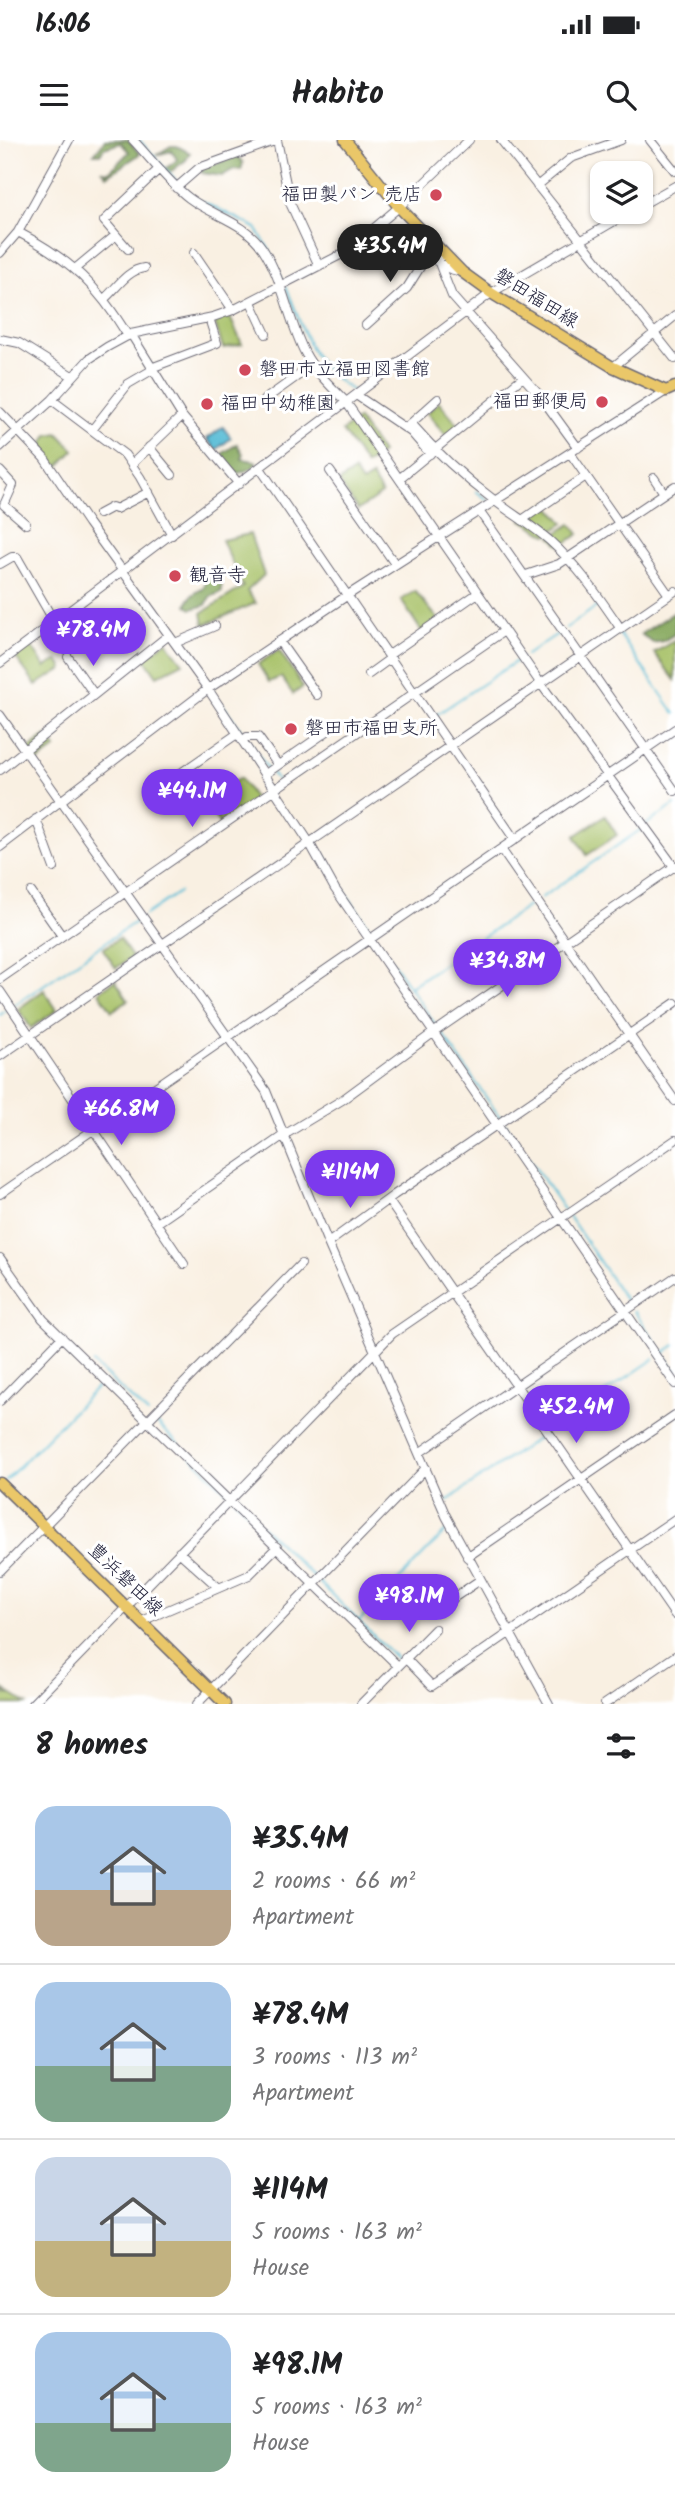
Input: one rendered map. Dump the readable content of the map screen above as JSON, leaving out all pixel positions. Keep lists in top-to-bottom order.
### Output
{
  "streets": {
    "main road": ["磐田福田線", "豊浜磐田線"]
  },
  "places": [
    "福田製パン 売店",
    "磐田市立福田図書館",
    "福田郵便局",
    "福田中幼稚園",
    "観音寺",
    "磐田市福田支所"
  ],
  "page": {
    "status": "16:06",
    "header": "Habito",
    "price": [
      "¥35.4M",
      "¥78.4M",
      "¥44.1M",
      "¥34.8M",
      "¥66.8M",
      "¥114M",
      "¥52.4M",
      "¥98.1M"
    ],
    "heading": "8 homes",
    "list": [
      {
        "name": "¥35.4M",
        "note": "2 rooms · 66 m² · Apartment"
      },
      {
        "name": "¥78.4M",
        "note": "3 rooms · 113 m² · Apartment"
      },
      {
        "name": "¥114M",
        "note": "5 rooms · 163 m² · House"
      },
      {
        "name": "¥98.1M",
        "note": "5 rooms · 163 m² · House"
      }
    ]
  }
}
